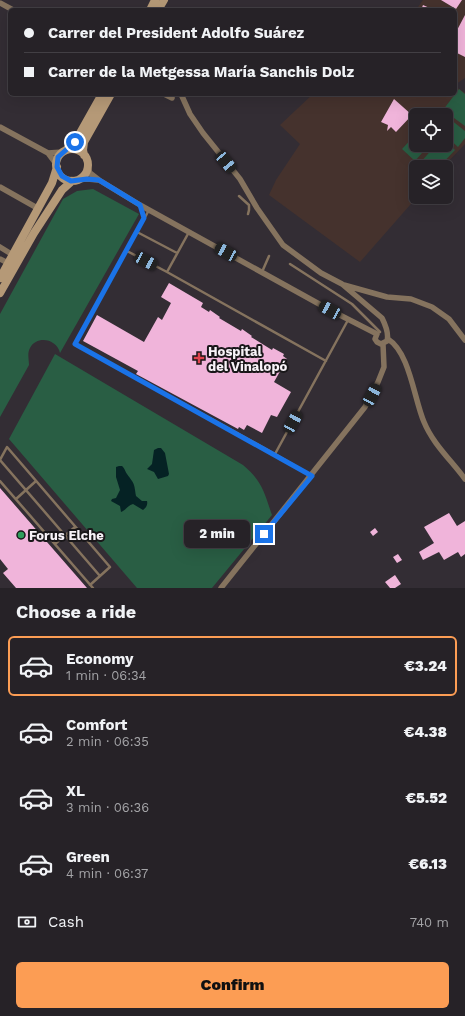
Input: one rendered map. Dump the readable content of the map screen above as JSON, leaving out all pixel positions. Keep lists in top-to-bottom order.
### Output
{
  "places": {
    "health": ["Hospital del Vinalopó"],
    "other": ["Forus Elche"]
  },
  "page": {
    "banner": ["Carrer del President Adolfo Suárez", "Carrer de la Metgessa María Sanchis Dolz"],
    "bubble": "2 min",
    "heading": "Choose a ride",
    "list": [
      {
        "name": "Economy",
        "note": "1 min · 06:34",
        "value": "€3.24"
      },
      {
        "name": "Comfort",
        "note": "2 min · 06:35",
        "value": "€4.38"
      },
      {
        "name": "XL",
        "note": "3 min · 06:36",
        "value": "€5.52"
      },
      {
        "name": "Green",
        "note": "4 min · 06:37",
        "value": "€6.13"
      }
    ],
    "pay": ["Cash", "740 m"],
    "buttons": "Confirm"
  }
}
